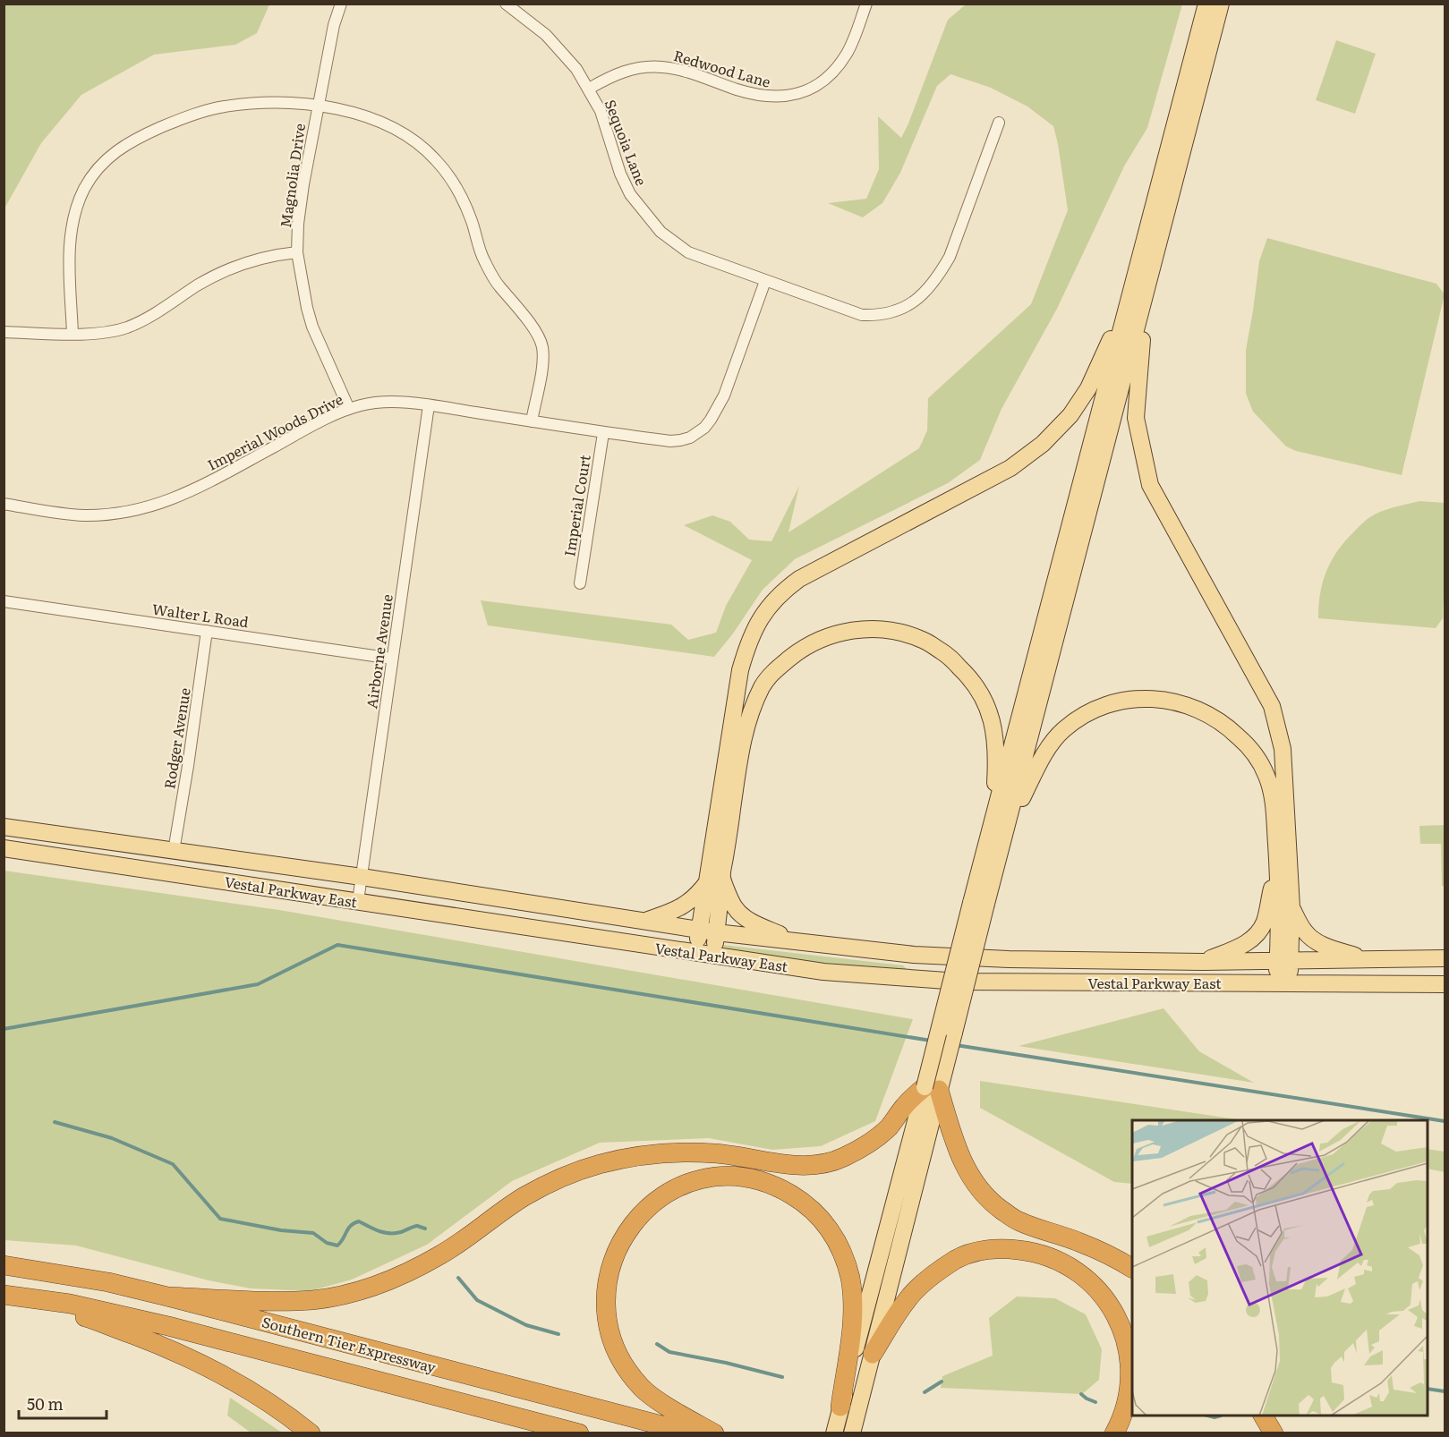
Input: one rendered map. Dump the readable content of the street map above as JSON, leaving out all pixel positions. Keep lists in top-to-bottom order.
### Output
{
  "streets": {
    "highway": ["Southern Tier Expressway"],
    "main road": ["Vestal Parkway East"],
    "street": [
      "Redwood Lane",
      "Sequoia Lane",
      "Magnolia Drive",
      "Imperial Woods Drive",
      "Imperial Court",
      "Walter L Road",
      "Airborne Avenue",
      "Rodger Avenue"
    ]
  },
  "crossings": [
    ["Redwood Lane", "Sequoia Lane"],
    ["Sequoia Lane", "Imperial Woods Drive"],
    ["Magnolia Drive", "Imperial Woods Drive"],
    ["Imperial Woods Drive", "Imperial Court"],
    ["Imperial Woods Drive", "Airborne Avenue"],
    ["Walter L Road", "Airborne Avenue"],
    ["Walter L Road", "Rodger Avenue"],
    ["Airborne Avenue", "Vestal Parkway East"],
    ["Rodger Avenue", "Vestal Parkway East"]
  ],
  "scale_bar": "50 m"
}
